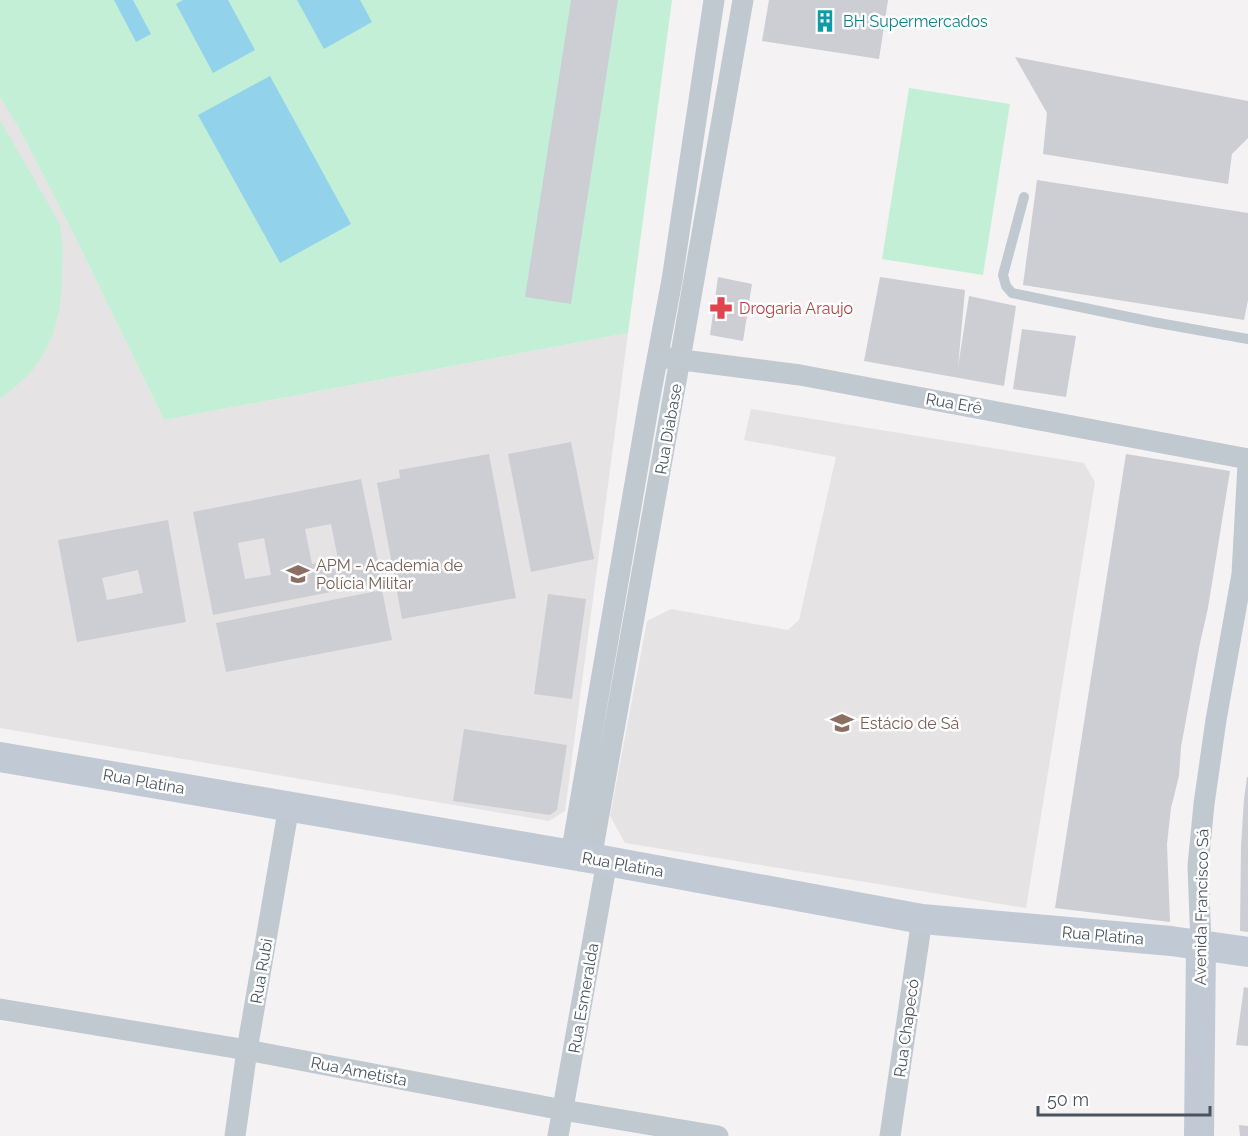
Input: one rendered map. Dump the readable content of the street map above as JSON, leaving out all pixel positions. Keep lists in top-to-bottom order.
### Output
{
  "streets": {
    "street": [
      "Rua Erê",
      "Rua Diabase",
      "Rua Platina",
      "Avenida Francisco Sá",
      "Rua Rubi",
      "Rua Esmeralda",
      "Rua Chapecó",
      "Rua Ametista"
    ]
  },
  "crossings": [
    ["Rua Erê", "Rua Diabase"],
    ["Rua Erê", "Avenida Francisco Sá"],
    ["Rua Diabase", "Rua Platina"],
    ["Rua Diabase", "Rua Esmeralda"],
    ["Rua Platina", "Avenida Francisco Sá"],
    ["Rua Platina", "Rua Rubi"],
    ["Rua Platina", "Rua Esmeralda"],
    ["Rua Platina", "Rua Chapecó"],
    ["Rua Rubi", "Rua Ametista"],
    ["Rua Esmeralda", "Rua Ametista"]
  ],
  "places": {
    "building": ["BH Supermercados"],
    "pharmacy": ["Drogaria Araujo"],
    "school or university": ["APM - Academia de Polícia Militar", "Estácio de Sá"]
  },
  "scale_bar": "50 m"
}
